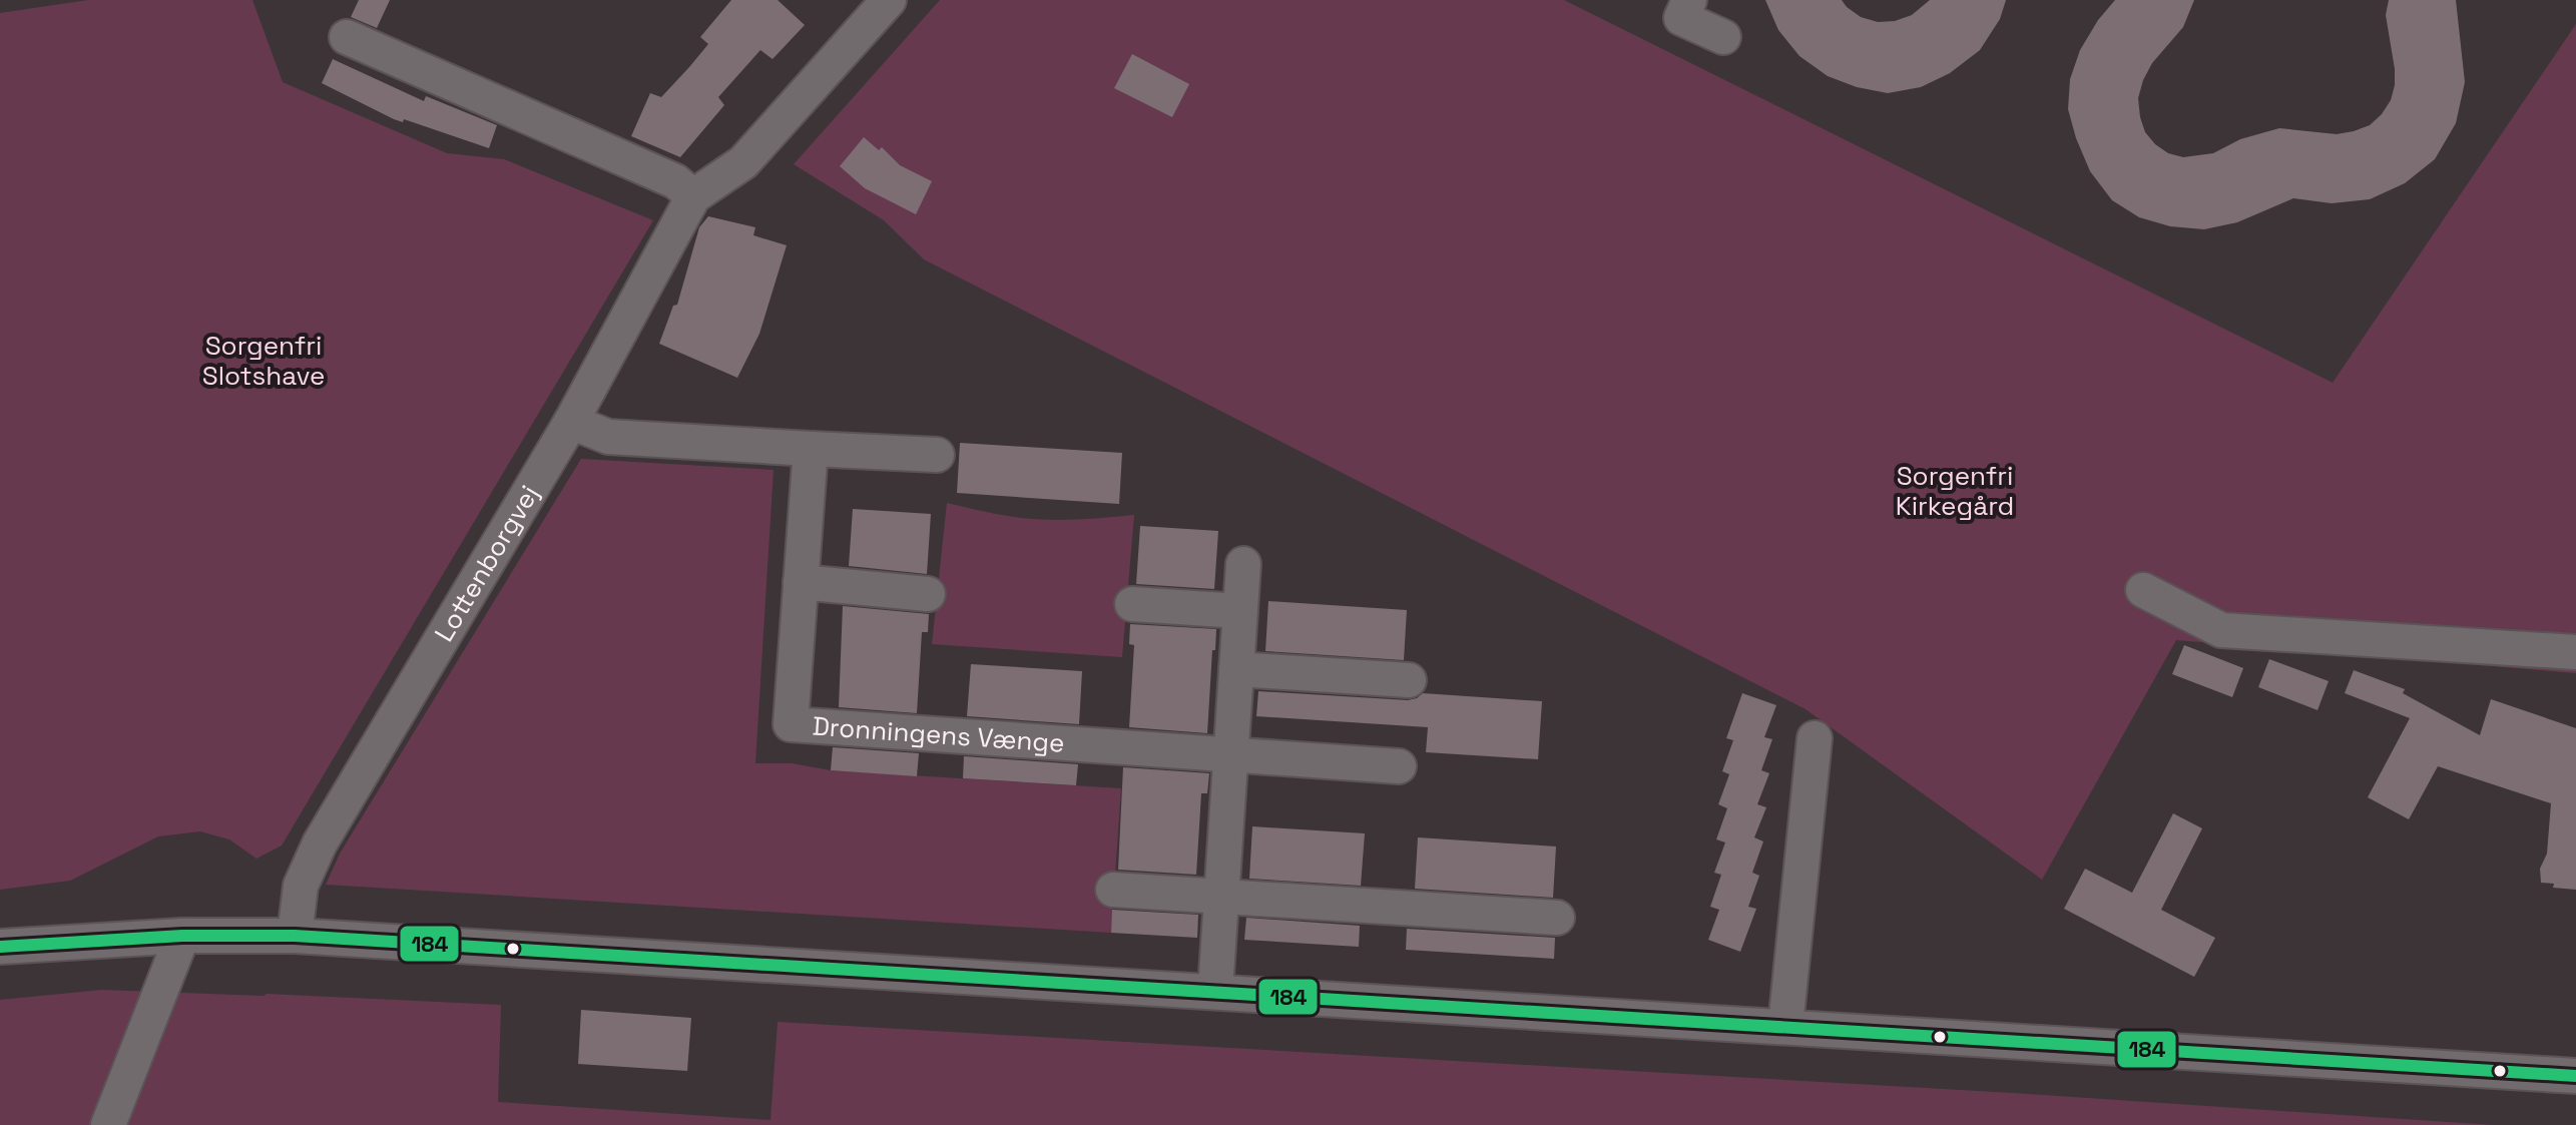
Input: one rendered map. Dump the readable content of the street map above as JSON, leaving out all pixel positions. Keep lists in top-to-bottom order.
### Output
{
  "streets": {
    "street": ["Lottenborgvej", "Dronningens Vænge"]
  },
  "parks": ["Sorgenfri Slotshave", "Sorgenfri Kirkegård"],
  "lines": ["transit line 184"]
}
